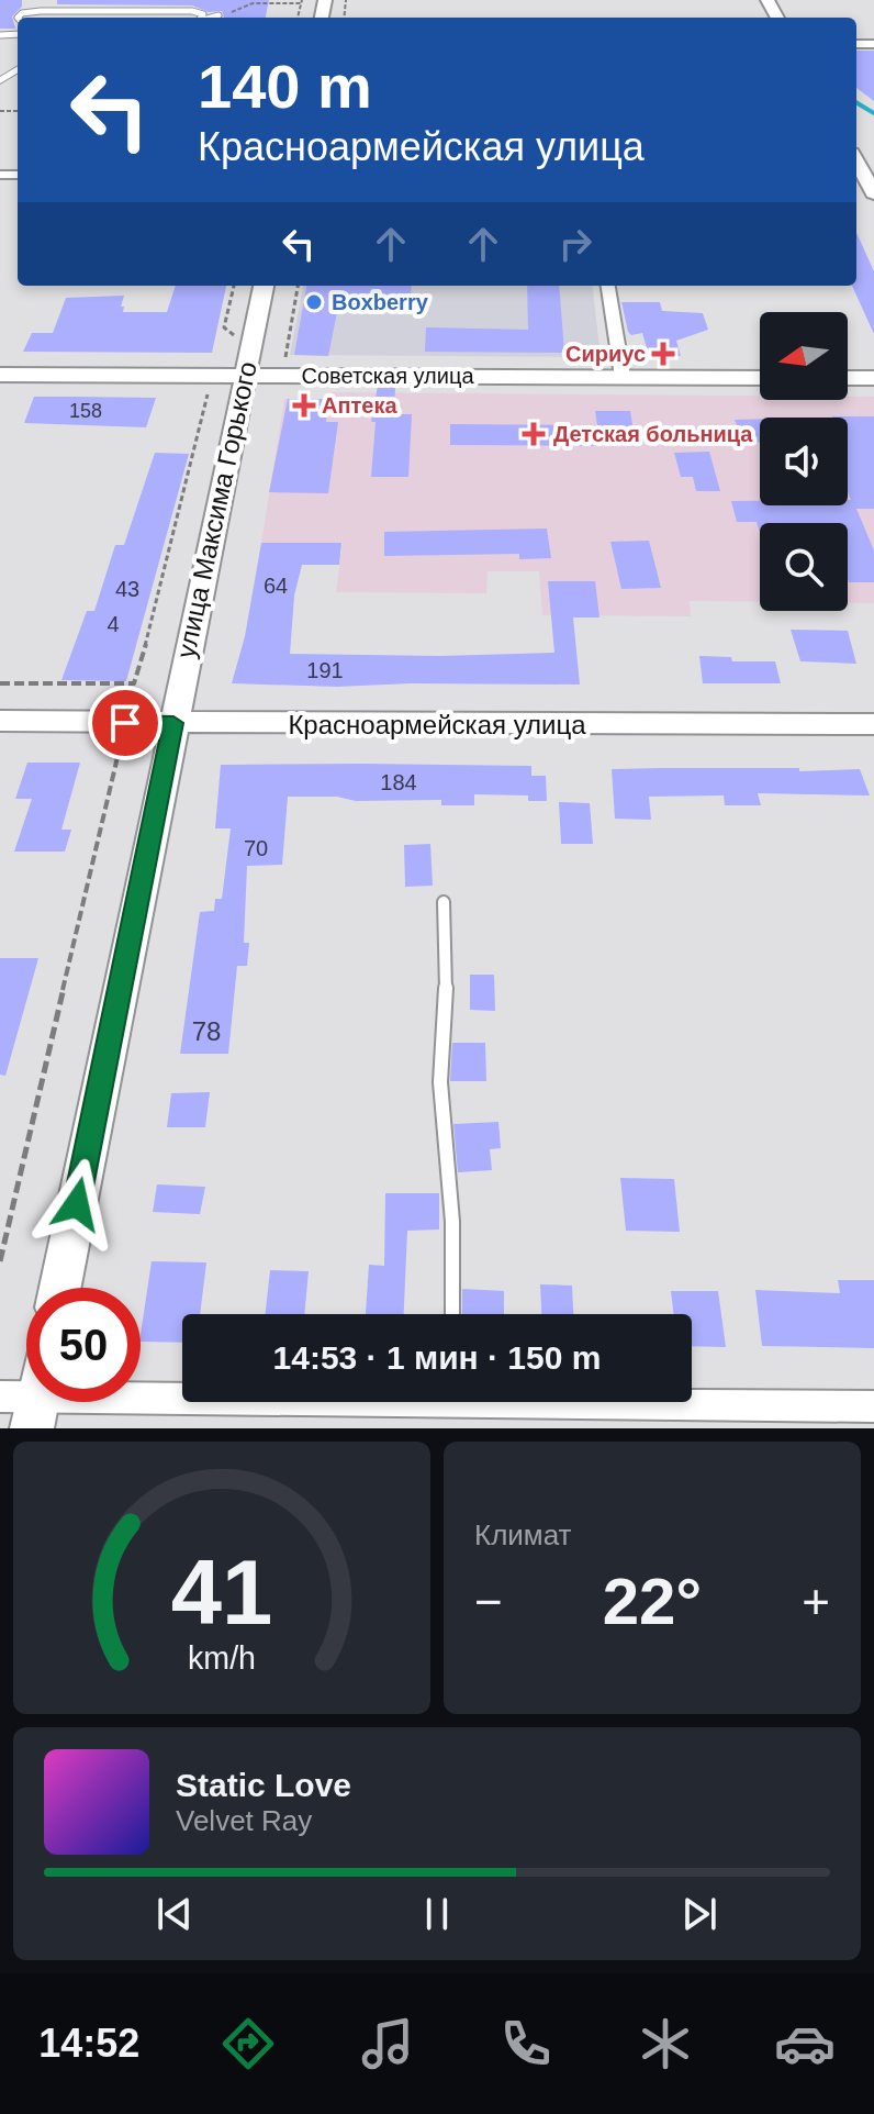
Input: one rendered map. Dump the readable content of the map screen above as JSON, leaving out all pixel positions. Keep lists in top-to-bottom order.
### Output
{
  "streets": {
    "main road": ["Советская улица", "улица Максима Горького", "Красноармейская улица"]
  },
  "crossings": [
    ["Советская улица", "улица Максима Горького"],
    ["улица Максима Горького", "Красноармейская улица"]
  ],
  "places": {
    "other": ["Boxberry"],
    "health": ["Сириус", "Аптека", "Детская больница"]
  },
  "house_numbers": [
    "158",
    "64",
    "43",
    "4",
    "191",
    "184",
    "70",
    "78"
  ],
  "north": "left",
  "page": {
    "turn": ["140 m", "Красноармейская улица"],
    "limit": "50",
    "trip": "14:53 · 1 мин · 150 m",
    "tile": "Климат",
    "heat": ["−", "22°", "+"],
    "song": ["Static Love", "Velvet Ray"],
    "tabs": "14:52",
    "gauge": ["41", "km/h"]
  }
}
